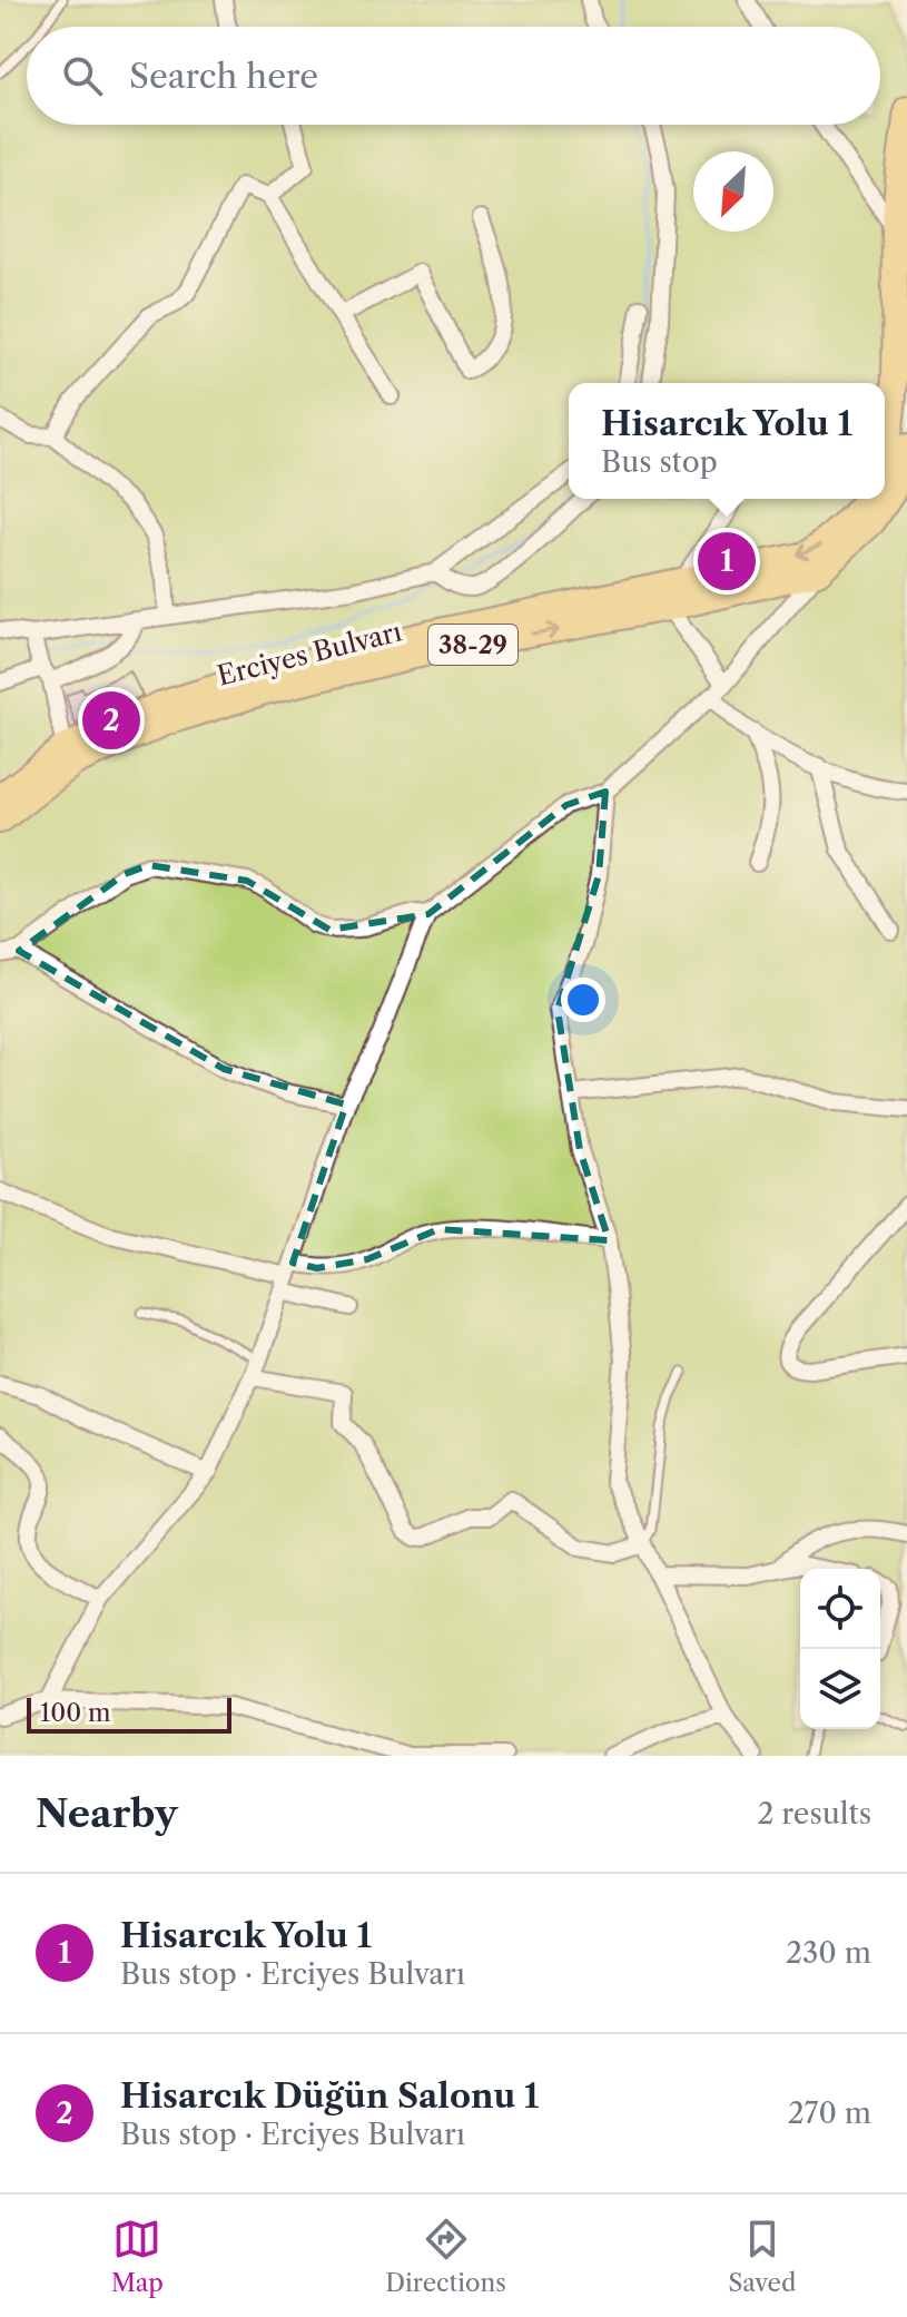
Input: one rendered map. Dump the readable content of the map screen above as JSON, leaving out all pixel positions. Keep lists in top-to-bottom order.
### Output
{
  "streets": {
    "highway": ["38-29", "Erciyes Bulvarı"]
  },
  "scale_bar": "100 m",
  "north": "bottom left",
  "page": {
    "search": "Search here",
    "popup": ["Hisarcık Yolu 1", "Bus stop"],
    "pins": ["1", "2"],
    "scale": "100 m",
    "heading": ["Nearby", "2 results"],
    "list": [
      {
        "mark": "1",
        "name": "Hisarcık Yolu 1",
        "note": "Bus stop · Erciyes Bulvarı",
        "value": "230 m"
      },
      {
        "mark": "2",
        "name": "Hisarcık Düğün Salonu 1",
        "note": "Bus stop · Erciyes Bulvarı",
        "value": "270 m"
      }
    ],
    "nav": ["Map", "Directions", "Saved"]
  }
}
